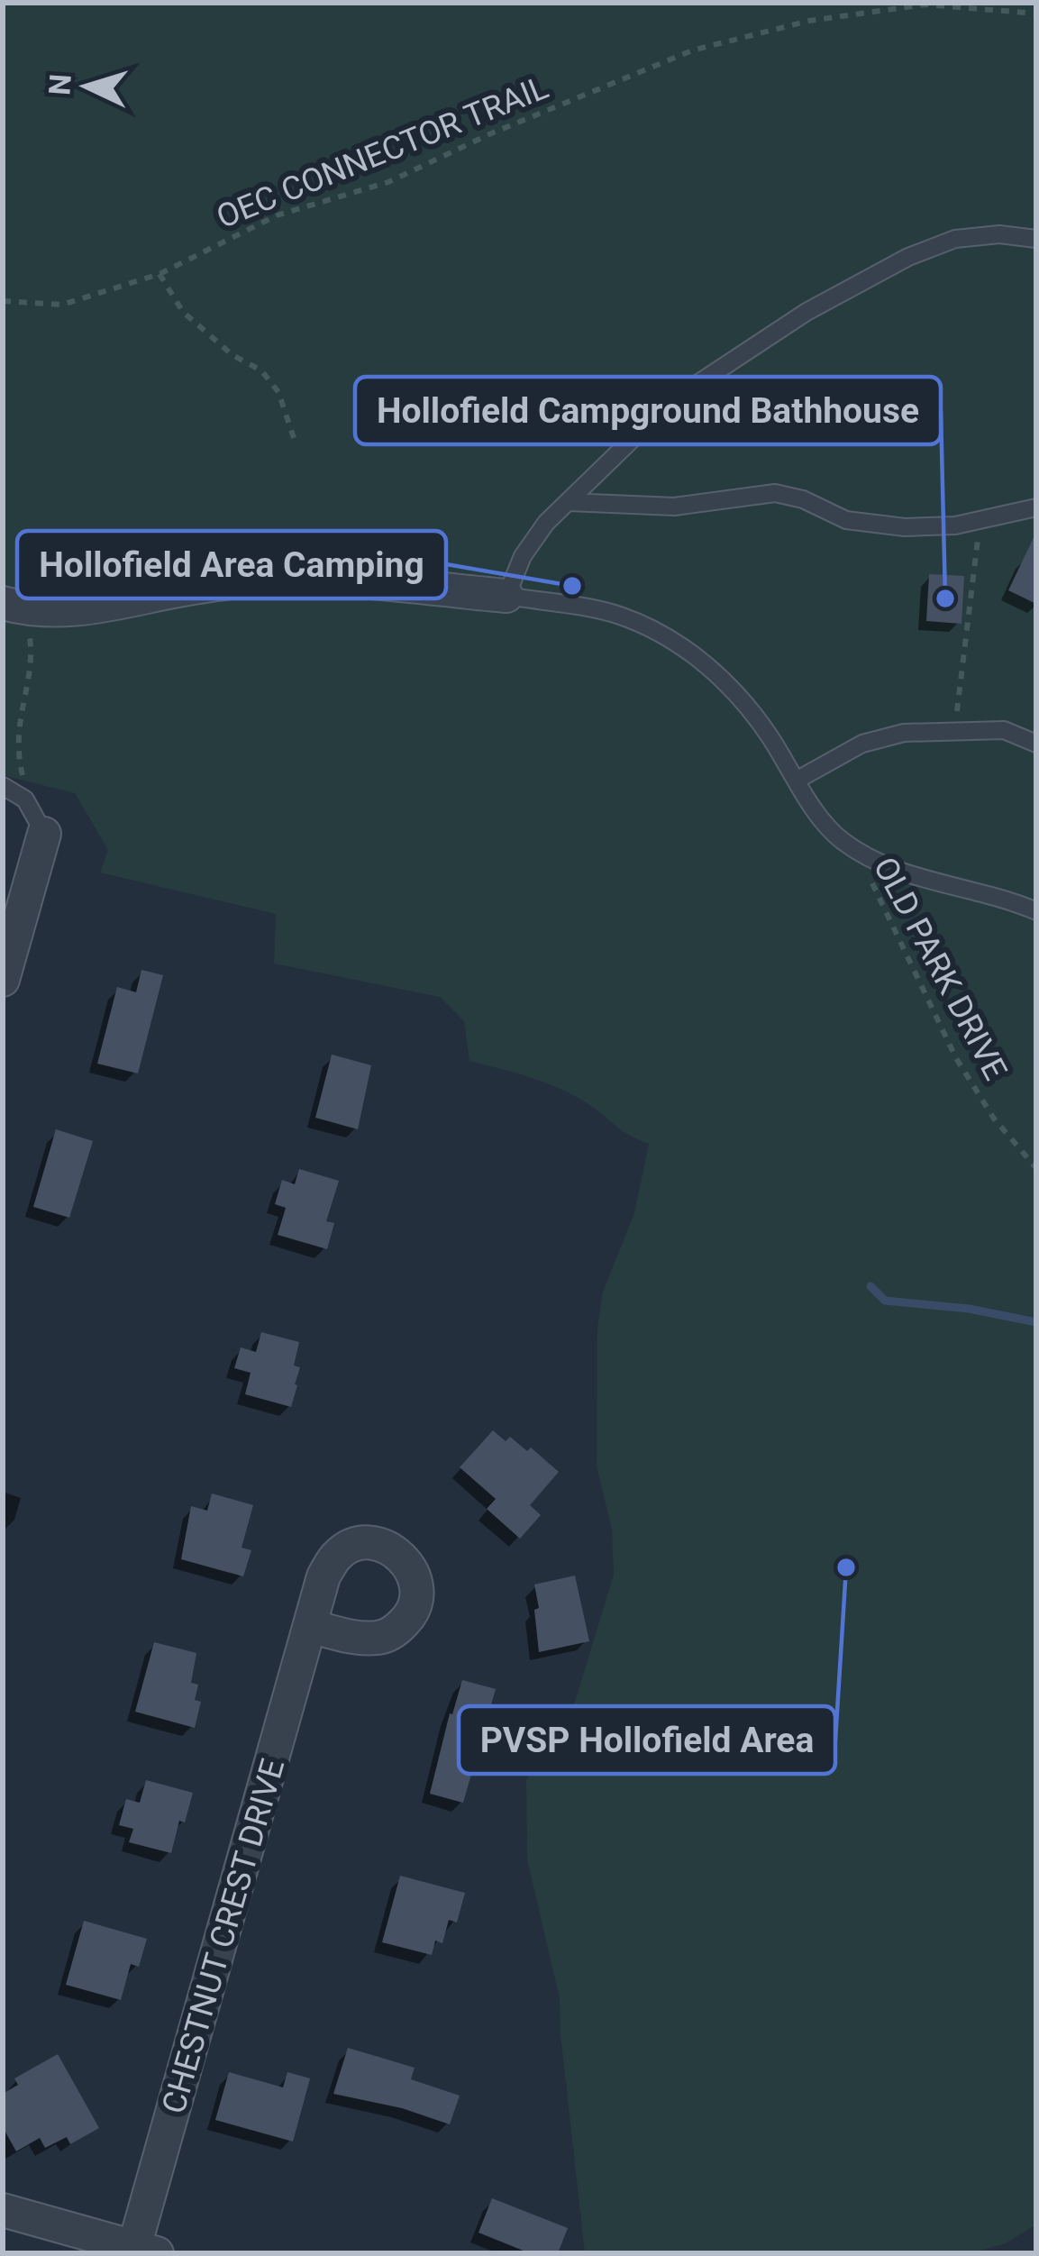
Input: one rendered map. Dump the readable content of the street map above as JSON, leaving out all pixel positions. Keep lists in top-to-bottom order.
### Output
{
  "streets": {
    "street": ["CHESTNUT CREST DRIVE"],
    "path": ["OEC CONNECTOR TRAIL", "OLD PARK DRIVE"]
  },
  "places": ["Hollofield Area Camping", "Hollofield Campground Bathhouse", "PVSP Hollofield Area"],
  "north": "left"
}
